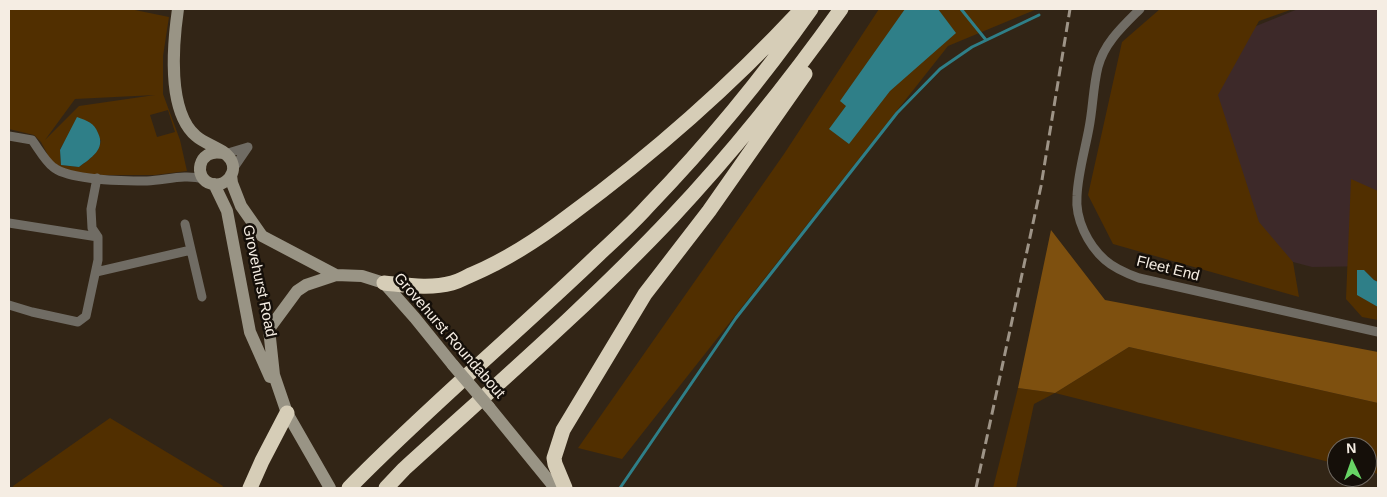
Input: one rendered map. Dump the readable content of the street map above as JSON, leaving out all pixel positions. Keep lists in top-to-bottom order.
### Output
{
  "streets": {
    "street": ["Fleet End", "Grovehurst Road", "Grovehurst Roundabout"]
  },
  "crossings": [
    ["Grovehurst Road", "Grovehurst Roundabout"]
  ],
  "north": "top"
}
